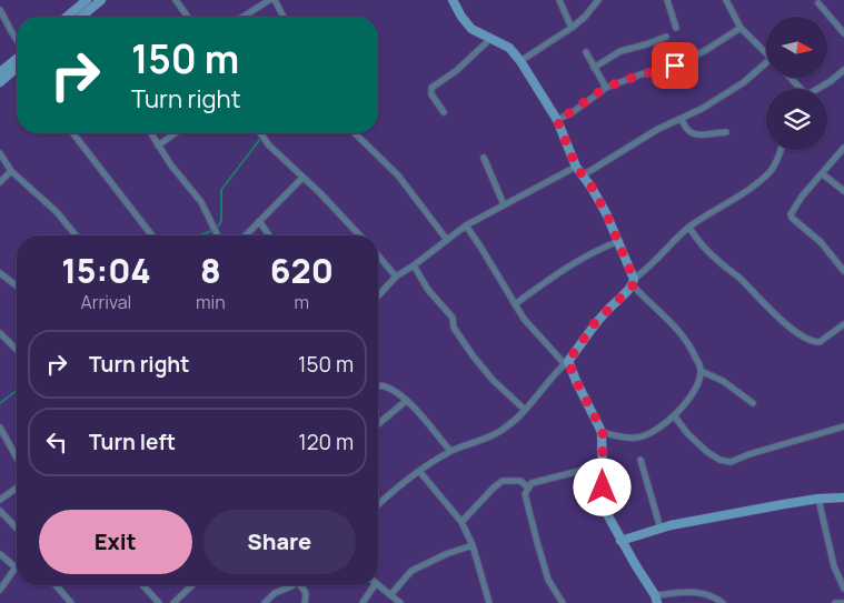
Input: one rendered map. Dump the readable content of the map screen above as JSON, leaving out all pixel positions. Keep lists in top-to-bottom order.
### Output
{
  "north": "right",
  "page": {
    "turn": ["150 m", "Turn right"],
    "eta": [
      "15:04",
      "Arrival",
      "8",
      "min",
      "620",
      "m"
    ],
    "list": [
      {
        "name": "Turn right",
        "value": "150 m"
      },
      {
        "name": "Turn left",
        "value": "120 m"
      }
    ],
    "buttons": ["Exit", "Share"]
  }
}
